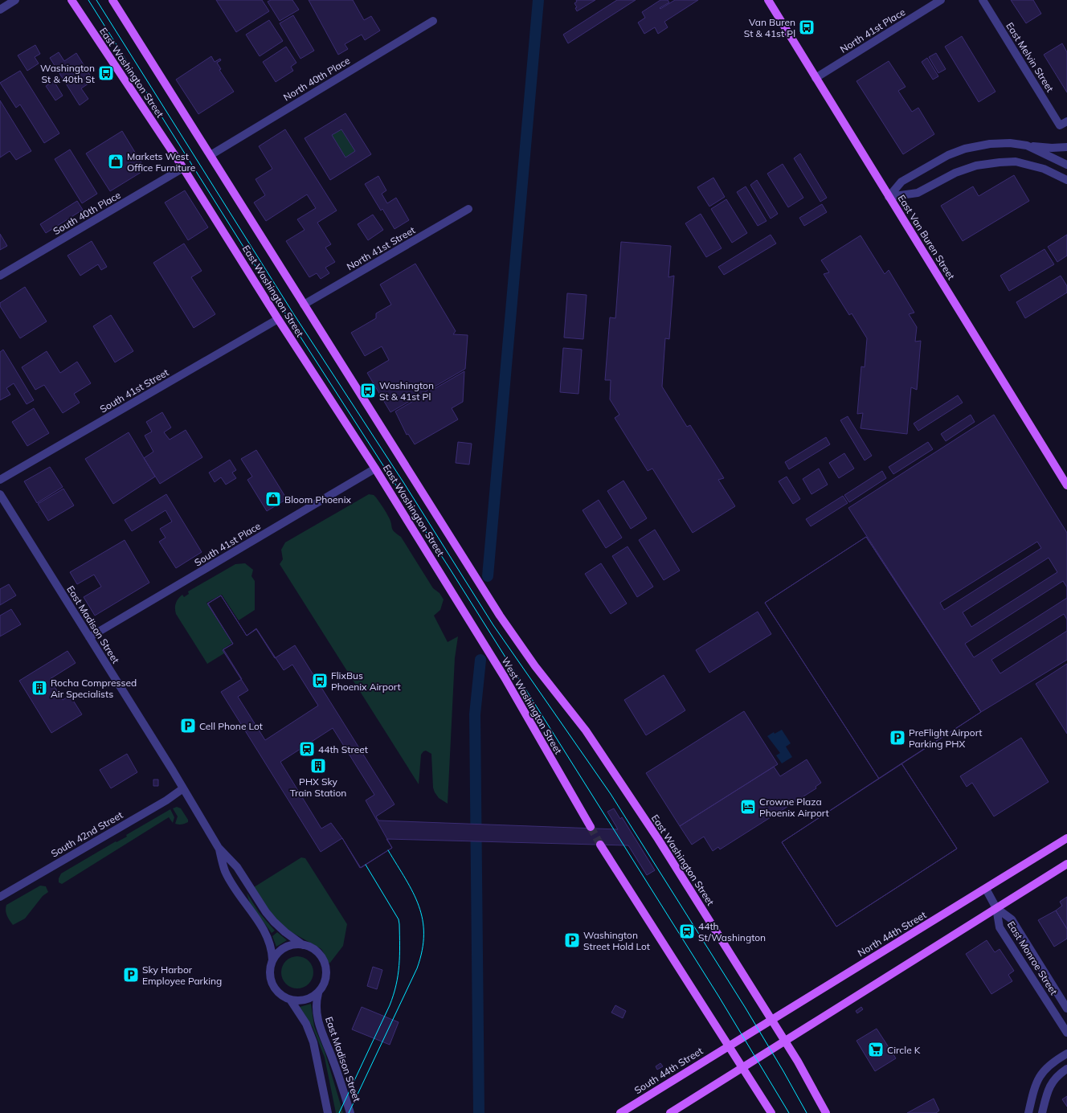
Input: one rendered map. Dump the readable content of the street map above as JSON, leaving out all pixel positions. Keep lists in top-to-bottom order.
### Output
{
  "streets": {
    "main road": [
      "East Washington Street",
      "East Van Buren Street",
      "West Washington Street",
      "North 44th Street",
      "South 44th Street"
    ],
    "street": [
      "North 41st Place",
      "East Melvin Street",
      "North 40th Place",
      "South 40th Place",
      "North 41st Street",
      "South 41st Street",
      "South 41st Place",
      "East Madison Street",
      "South 42nd Street",
      "East Monroe Street"
    ]
  },
  "crossings": [
    ["North 41st Place", "East Van Buren Street"],
    ["East Washington Street", "North 40th Place"],
    ["East Washington Street", "South 40th Place"],
    ["East Washington Street", "North 41st Street"],
    ["East Washington Street", "South 41st Street"],
    ["East Washington Street", "South 41st Place"],
    ["East Washington Street", "West Washington Street"],
    ["East Washington Street", "North 44th Street"],
    ["South 41st Place", "East Madison Street"],
    ["East Madison Street", "South 42nd Street"],
    ["North 44th Street", "East Monroe Street"],
    ["North 44th Street", "South 44th Street"]
  ],
  "places": {
    "bus stop": [
      "Van Buren St & 41st Pl",
      "Washington St & 40th St",
      "Washington St & 41st Pl",
      "FlixBus Phoenix Airport"
    ],
    "shop": ["Markets West Office Furniture", "Bloom Phoenix"],
    "building": ["Rocha Compressed Air Specialists", "PHX Sky Train Station"],
    "parking": [
      "Cell Phone Lot",
      "PreFlight Airport Parking PHX",
      "Washington Street Hold Lot",
      "Sky Harbor Employee Parking"
    ],
    "station": ["44th Street", "44th St/Washington"],
    "hotel": ["Crowne Plaza Phoenix Airport"],
    "supermarket": ["Circle K"]
  }
}
